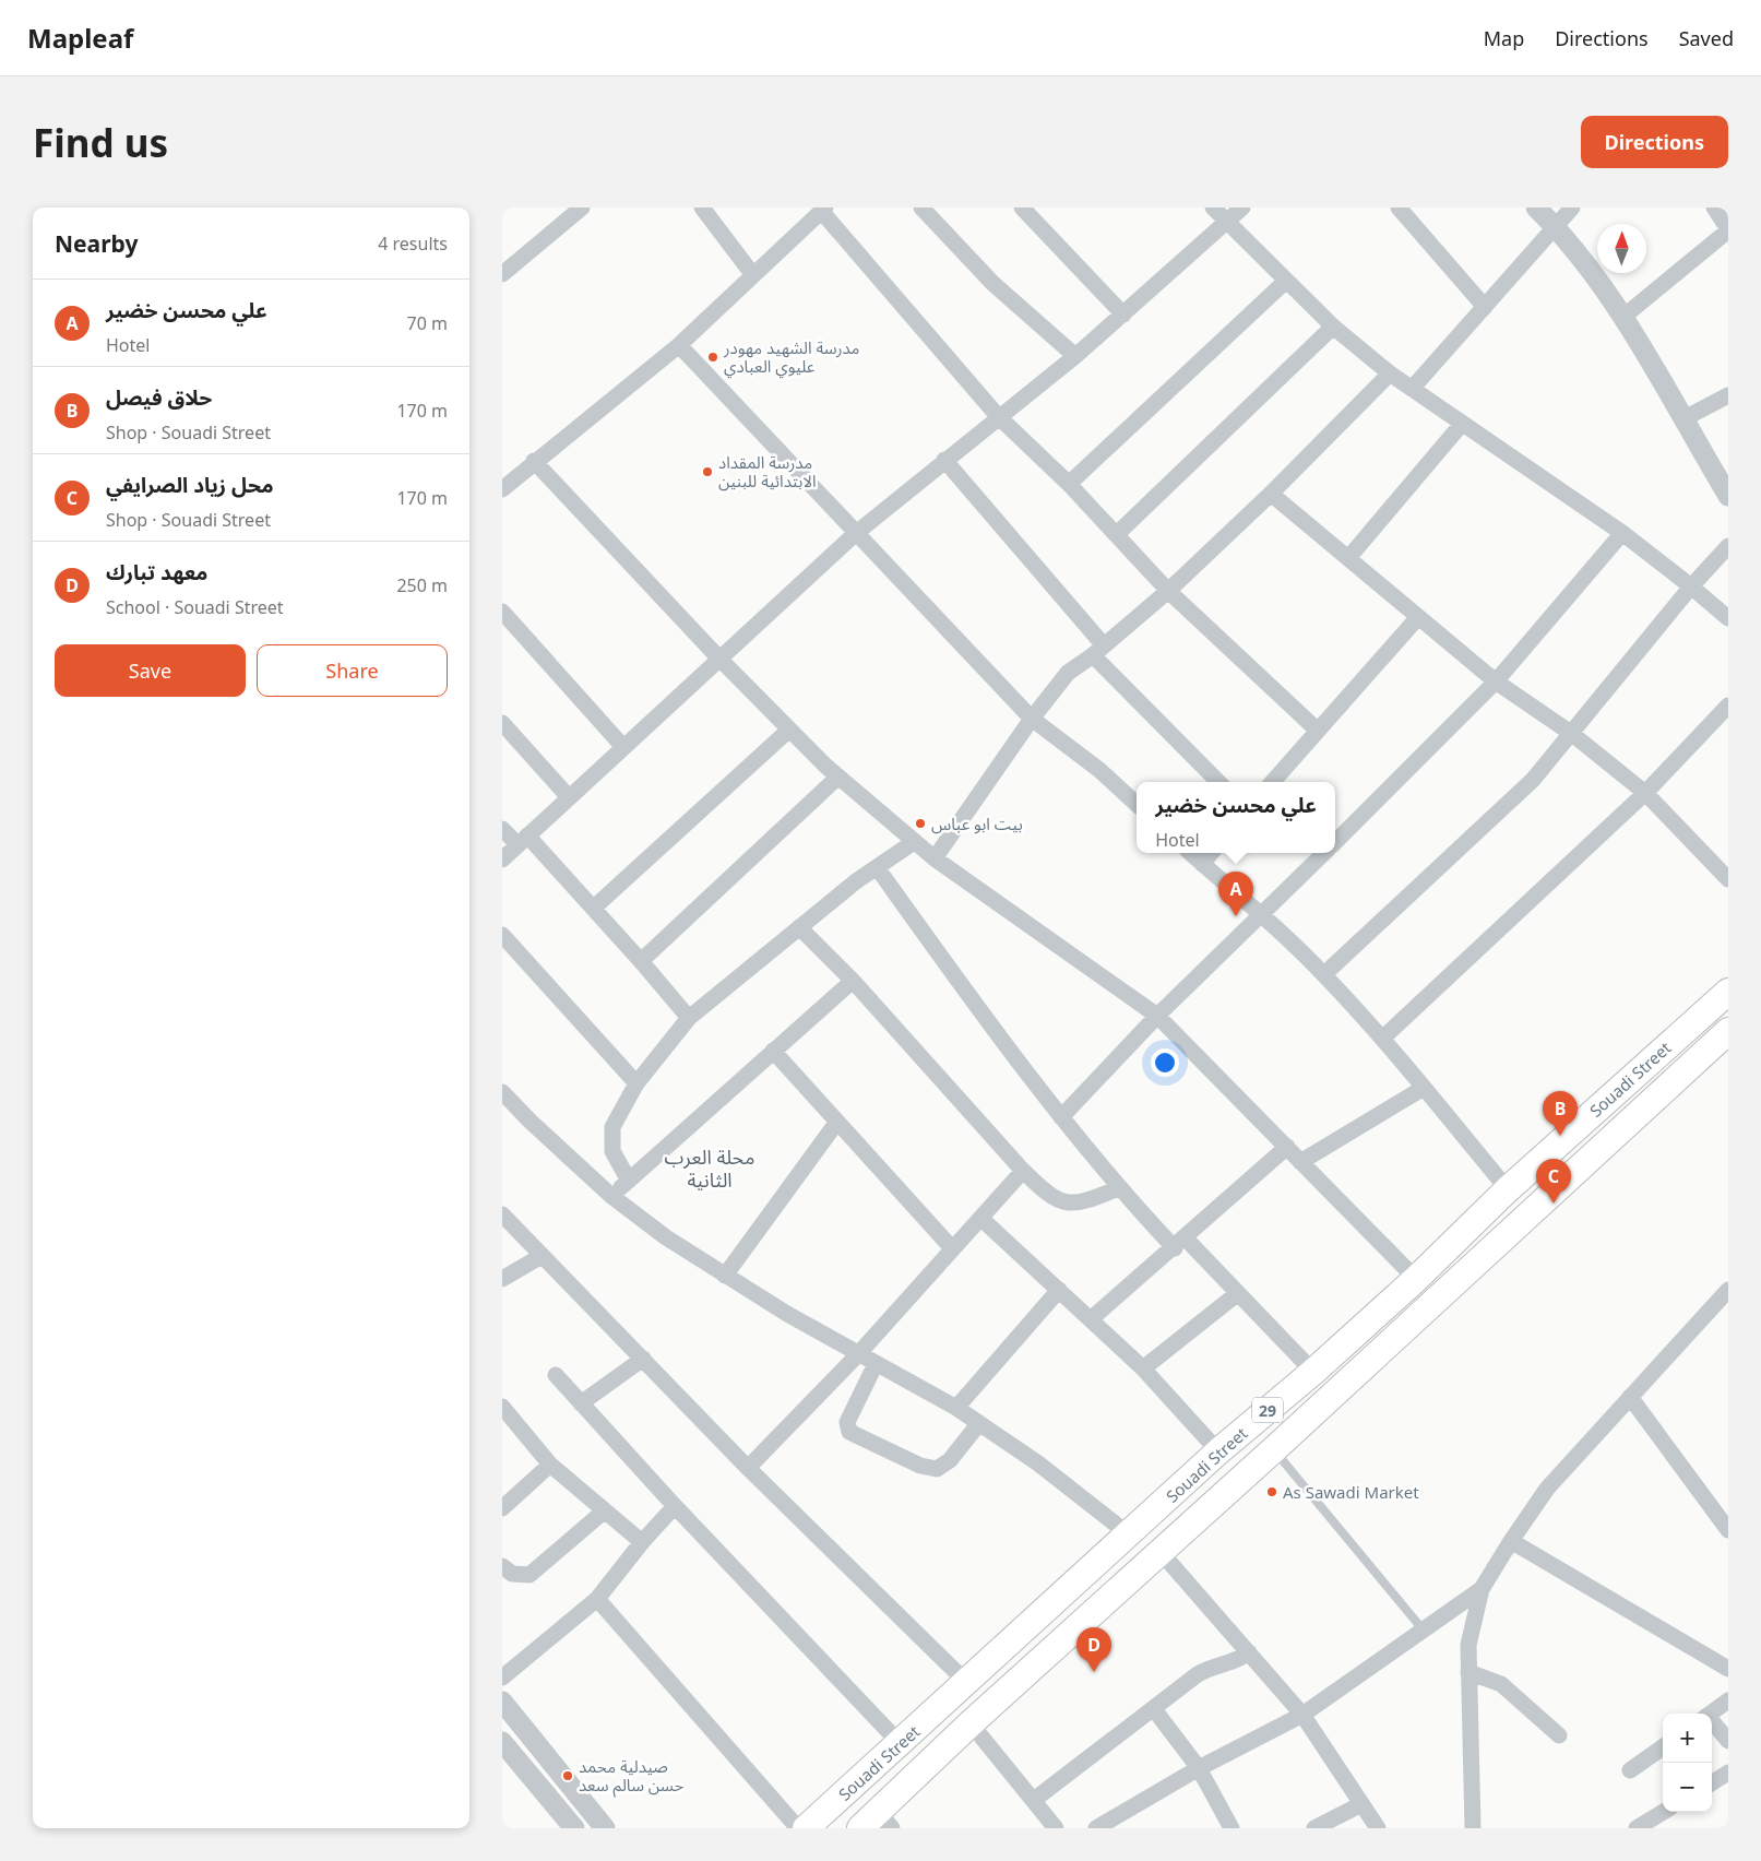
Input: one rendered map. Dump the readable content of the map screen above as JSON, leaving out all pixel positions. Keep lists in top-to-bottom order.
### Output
{
  "streets": {
    "main road": ["Souadi Street", "29"]
  },
  "districts": ["محلة العرب الثانية"],
  "places": [
    "مدرسة الشهيد مهودر عليوي العبادي",
    "مدرسة المقداد الابتدائية للبنين",
    "بيت ابو عباس",
    "As Sawadi Market",
    "صيدلية محمد حسن سالم سعد"
  ],
  "north": "top",
  "page": {
    "header": "Mapleaf",
    "nav": ["Map", "Directions", "Saved"],
    "buttons": [
      "Directions",
      ["Save", "Share"]
    ],
    "title": "Find us",
    "heading": ["Nearby", "4 results"],
    "list": [
      {
        "mark": "A",
        "name": "علي محسن خضير",
        "note": "Hotel",
        "value": "70 m"
      },
      {
        "mark": "B",
        "name": "حلاق فيصل",
        "note": "Shop · Souadi Street",
        "value": "170 m"
      },
      {
        "mark": "C",
        "name": "محل زياد الصرايفي",
        "note": "Shop · Souadi Street",
        "value": "170 m"
      },
      {
        "mark": "D",
        "name": "معهد تبارك",
        "note": "School · Souadi Street",
        "value": "250 m"
      }
    ],
    "popup": ["علي محسن خضير", "Hotel"],
    "pins": [
      "A",
      "B",
      "C",
      "D"
    ],
    "map_buttons": ["+", "−"]
  }
}
